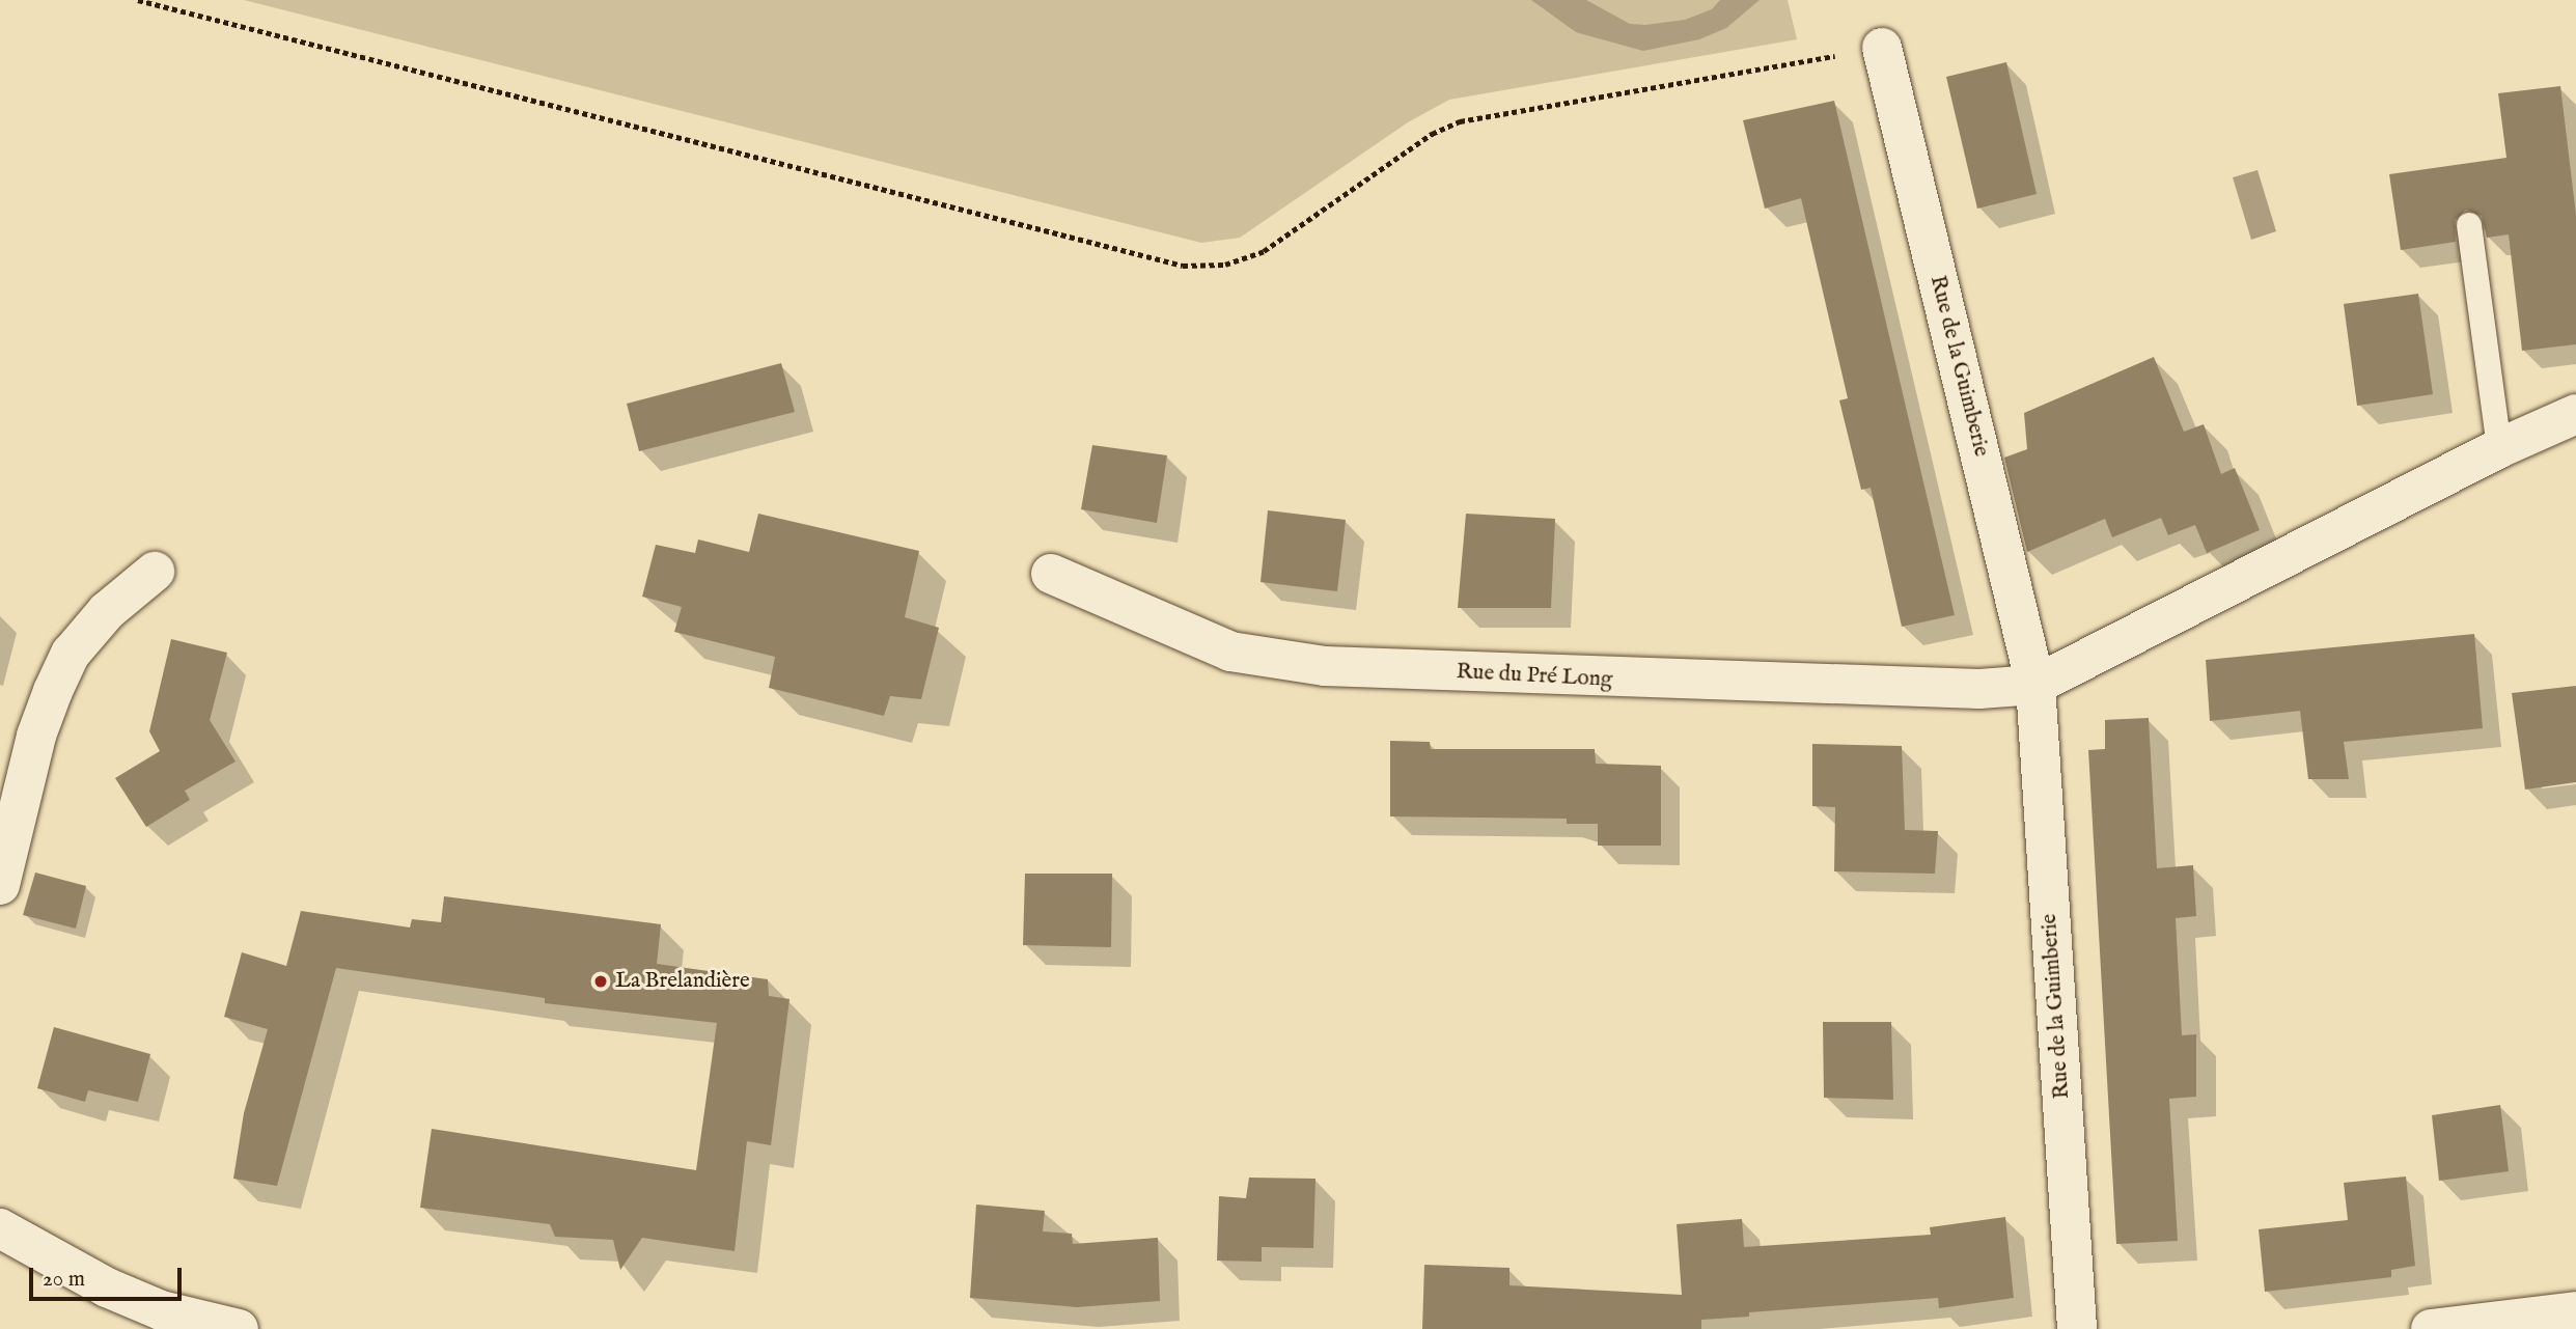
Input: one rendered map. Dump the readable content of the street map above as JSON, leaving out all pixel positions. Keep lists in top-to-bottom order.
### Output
{
  "streets": {
    "street": ["Rue de la Guimberie", "Rue du Pré Long"]
  },
  "crossings": [
    ["Rue de la Guimberie", "Rue du Pré Long"]
  ],
  "places": ["La Brelandière"],
  "scale_bar": "20 m"
}
